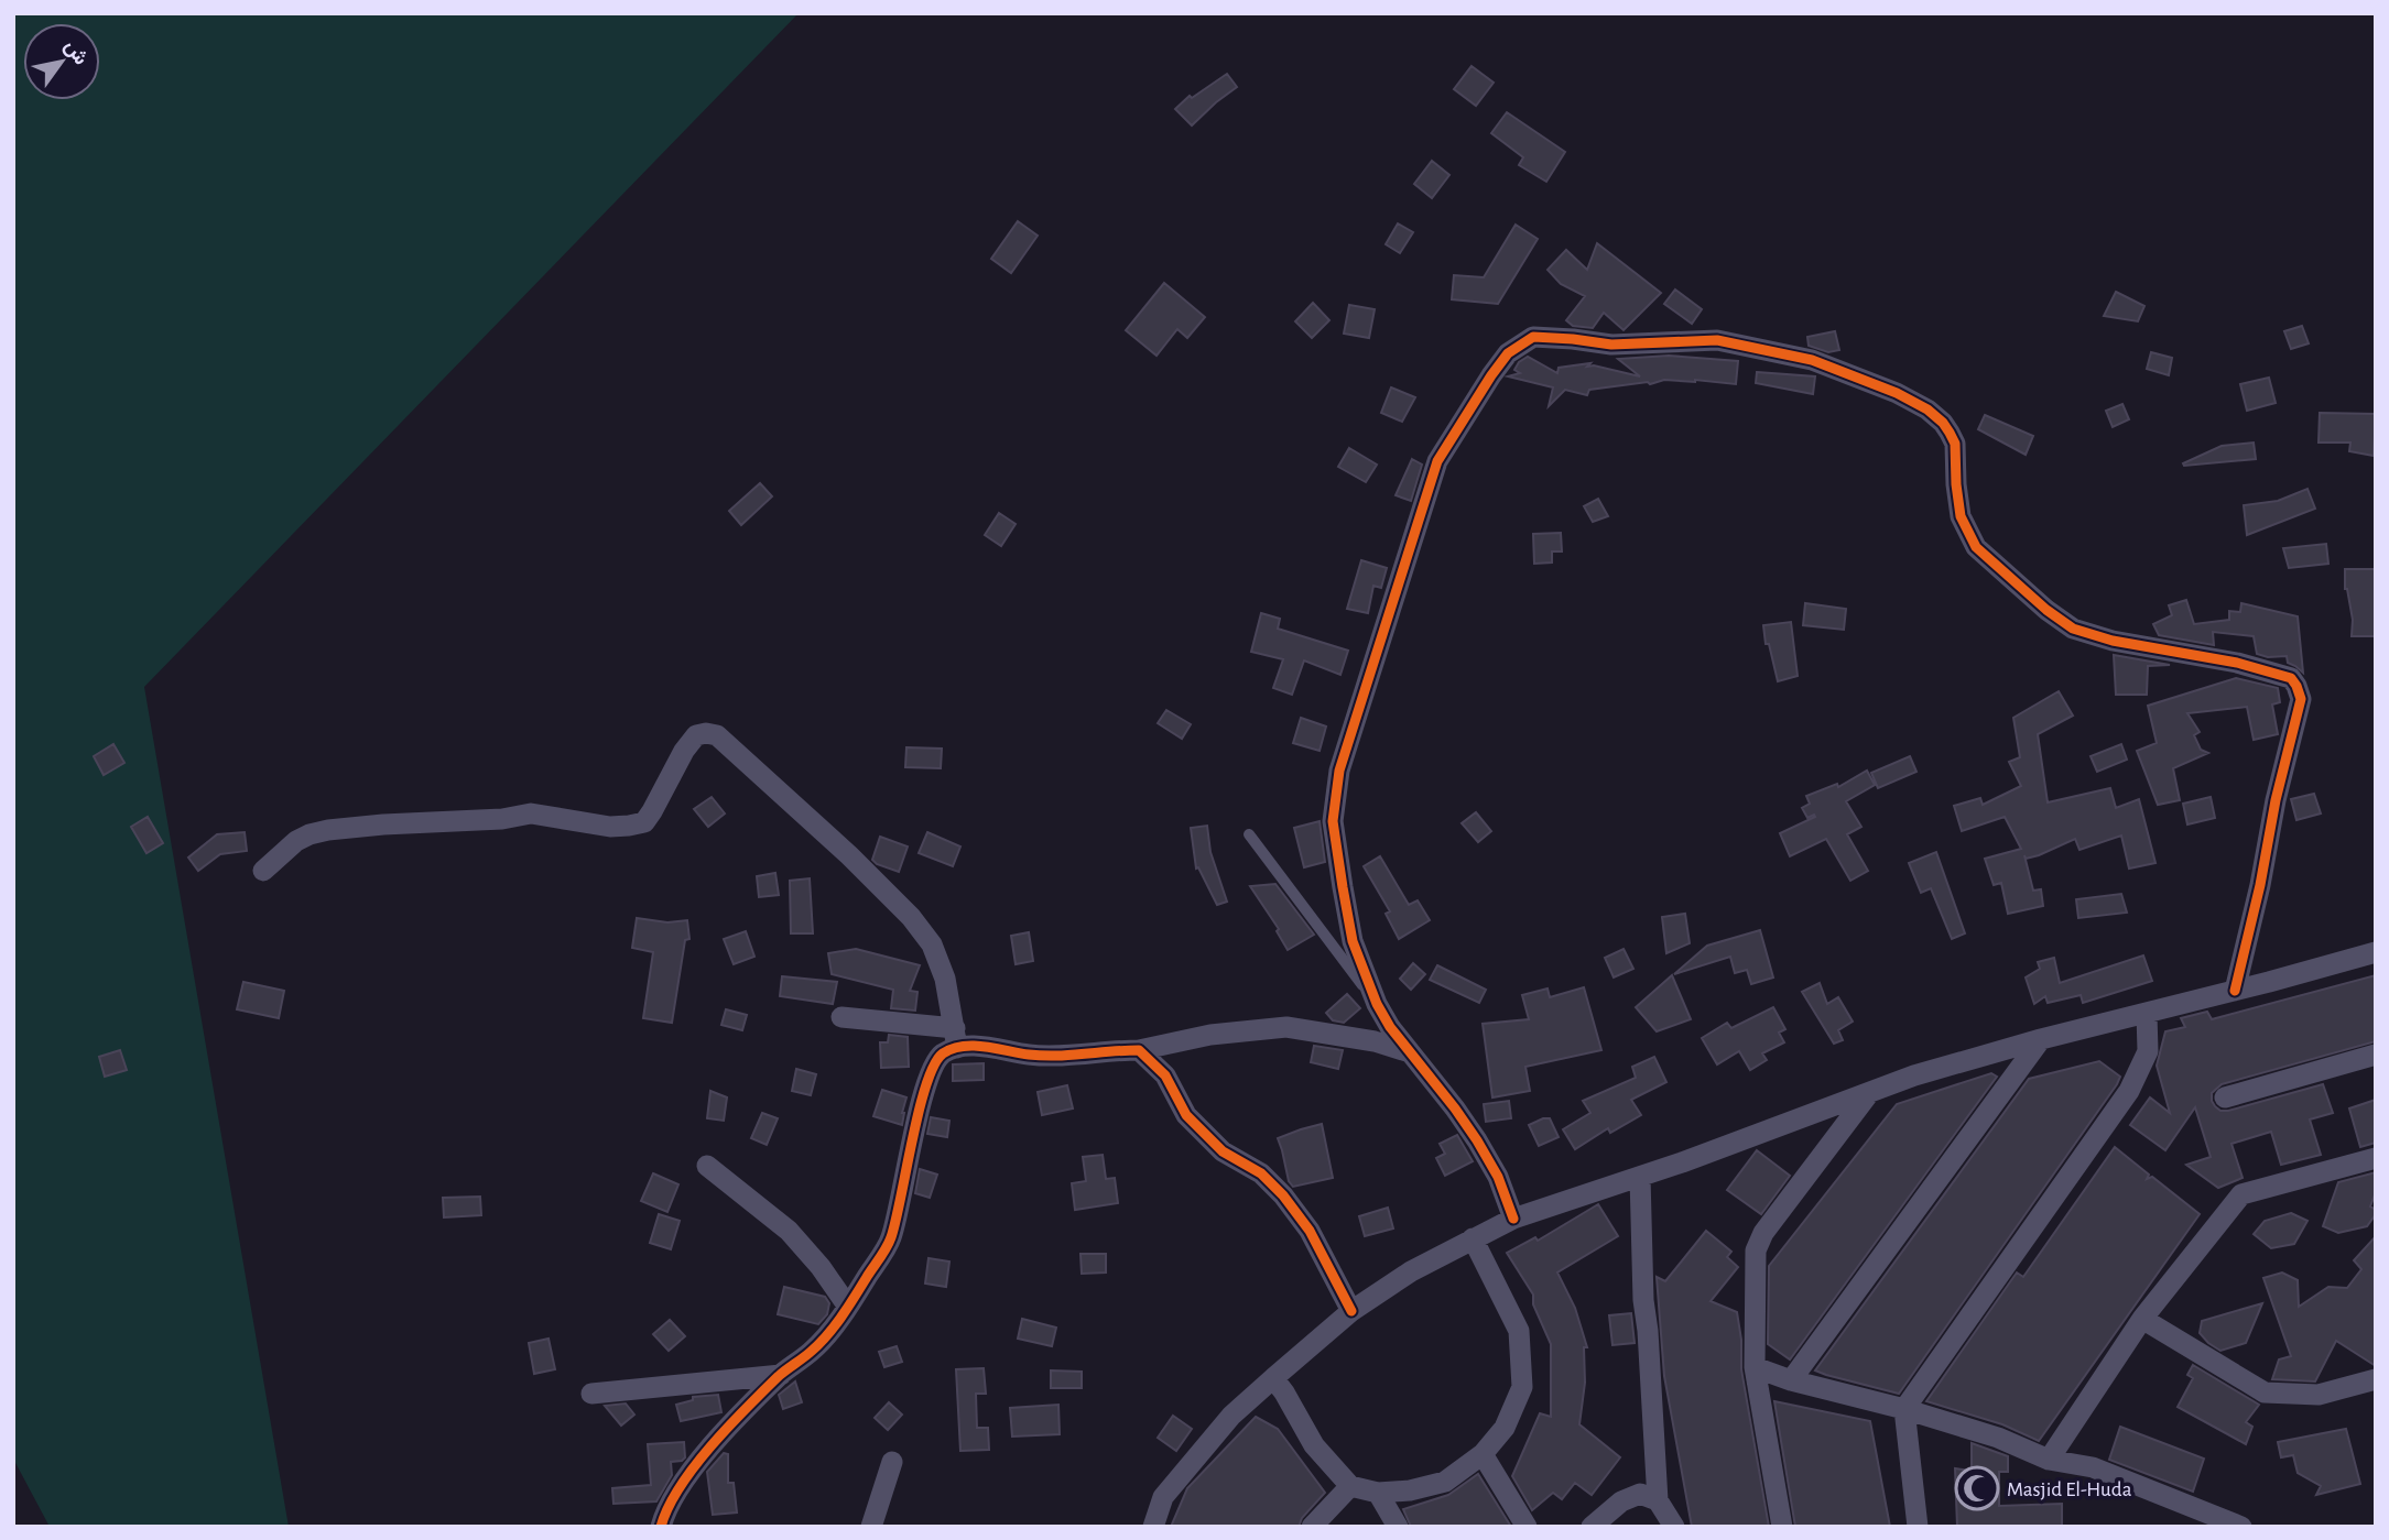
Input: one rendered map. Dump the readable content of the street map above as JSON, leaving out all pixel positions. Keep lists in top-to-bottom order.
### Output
{
  "places": {
    "mosque": ["Masjid El-Huda"]
  },
  "north": "top right"
}
